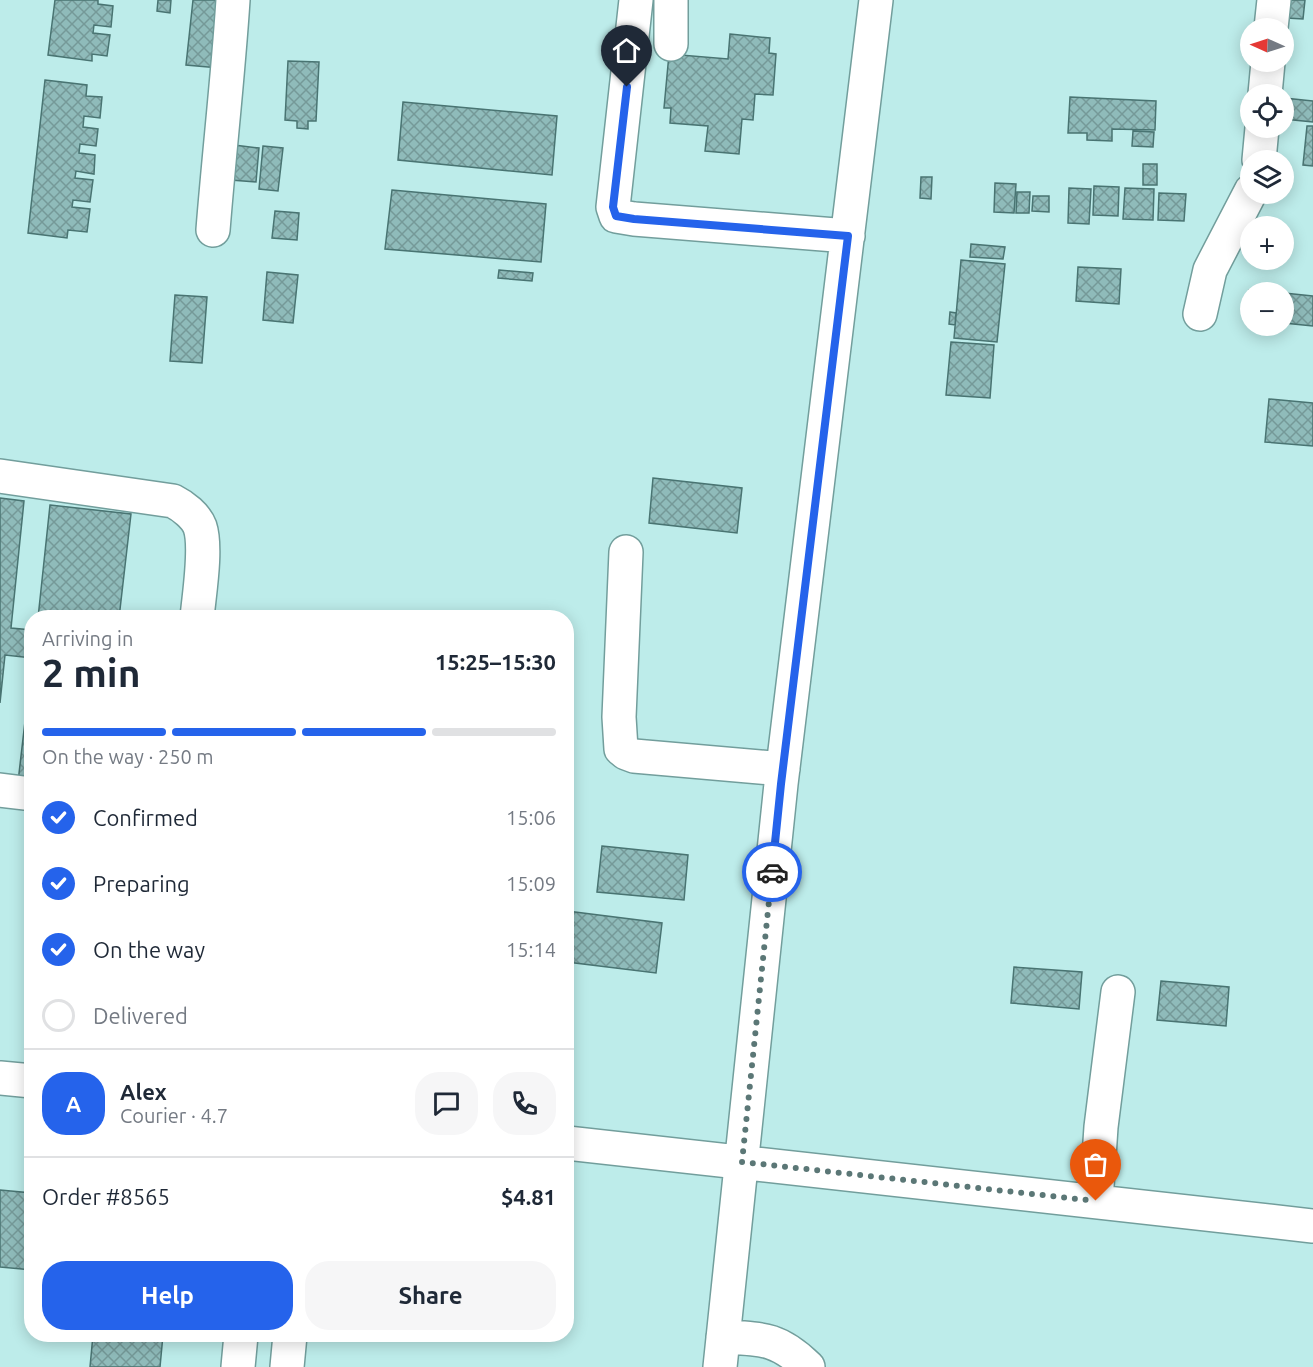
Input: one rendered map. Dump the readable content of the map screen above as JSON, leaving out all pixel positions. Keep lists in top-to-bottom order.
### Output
{
  "north": "left",
  "page": {
    "map_buttons": ["+", "−"],
    "heading": ["2 min", "Arriving in", "15:25–15:30"],
    "panel": [
      "Alex",
      "Courier · 4.7",
      "Order #8565",
      "$4.81"
    ],
    "bar": "On the way · 250 m",
    "list": [
      ["Confirmed", "15:06"],
      ["Preparing", "15:09"],
      ["On the way", "15:14"],
      "Delivered"
    ],
    "round": "A",
    "buttons": ["Help", "Share"]
  }
}
